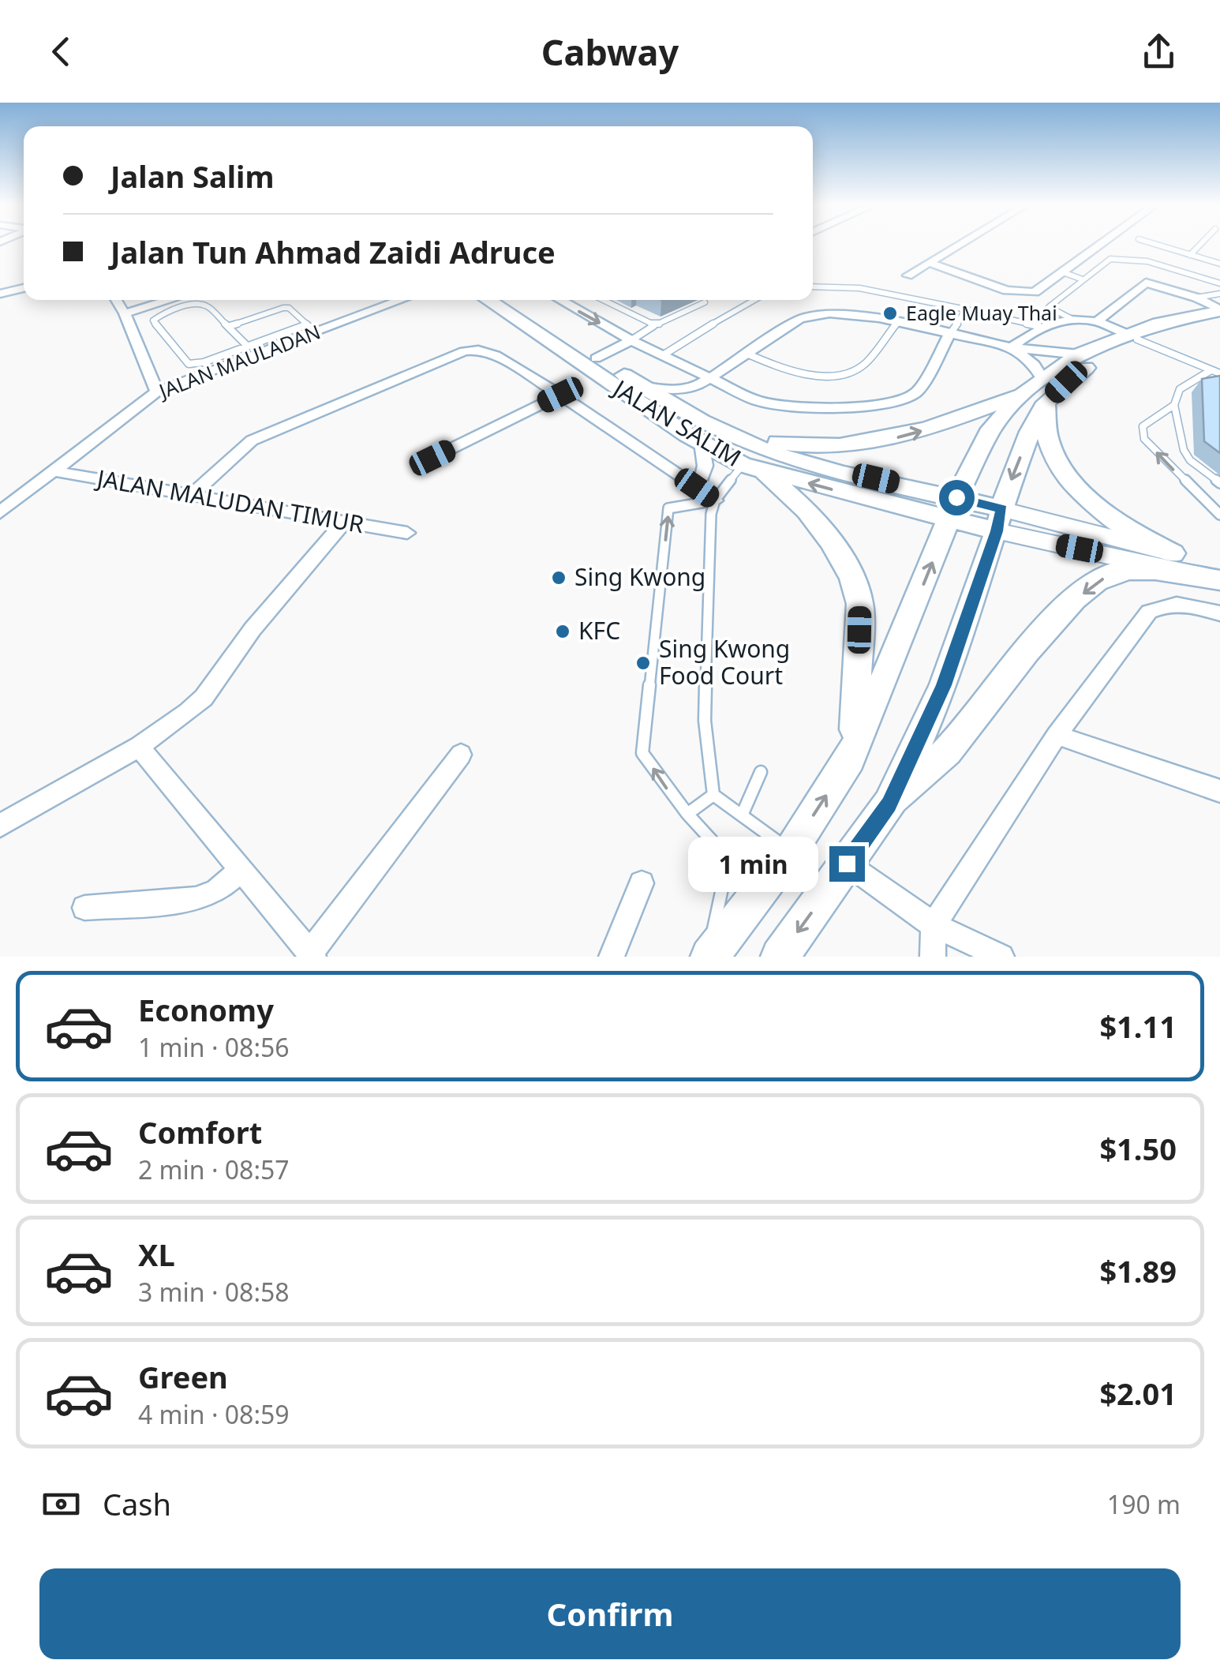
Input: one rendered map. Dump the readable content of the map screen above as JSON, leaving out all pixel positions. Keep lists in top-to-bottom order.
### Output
{
  "streets": {
    "main road": ["JALAN SALIM"],
    "street": ["JALAN MAULADAN", "JALAN MALUDAN TIMUR"]
  },
  "crossings": [
    ["JALAN MAULADAN", "JALAN MALUDAN TIMUR"]
  ],
  "places": [
    "Eagle Muay Thai",
    "Sing Kwong",
    "KFC",
    "Sing Kwong Food Court"
  ],
  "page": {
    "header": "Cabway",
    "banner": ["Jalan Salim", "Jalan Tun Ahmad Zaidi Adruce"],
    "bubble": "1 min",
    "list": [
      {
        "name": "Economy",
        "note": "1 min · 08:56",
        "value": "$1.11"
      },
      {
        "name": "Comfort",
        "note": "2 min · 08:57",
        "value": "$1.50"
      },
      {
        "name": "XL",
        "note": "3 min · 08:58",
        "value": "$1.89"
      },
      {
        "name": "Green",
        "note": "4 min · 08:59",
        "value": "$2.01"
      }
    ],
    "pay": ["Cash", "190 m"],
    "buttons": "Confirm"
  }
}
